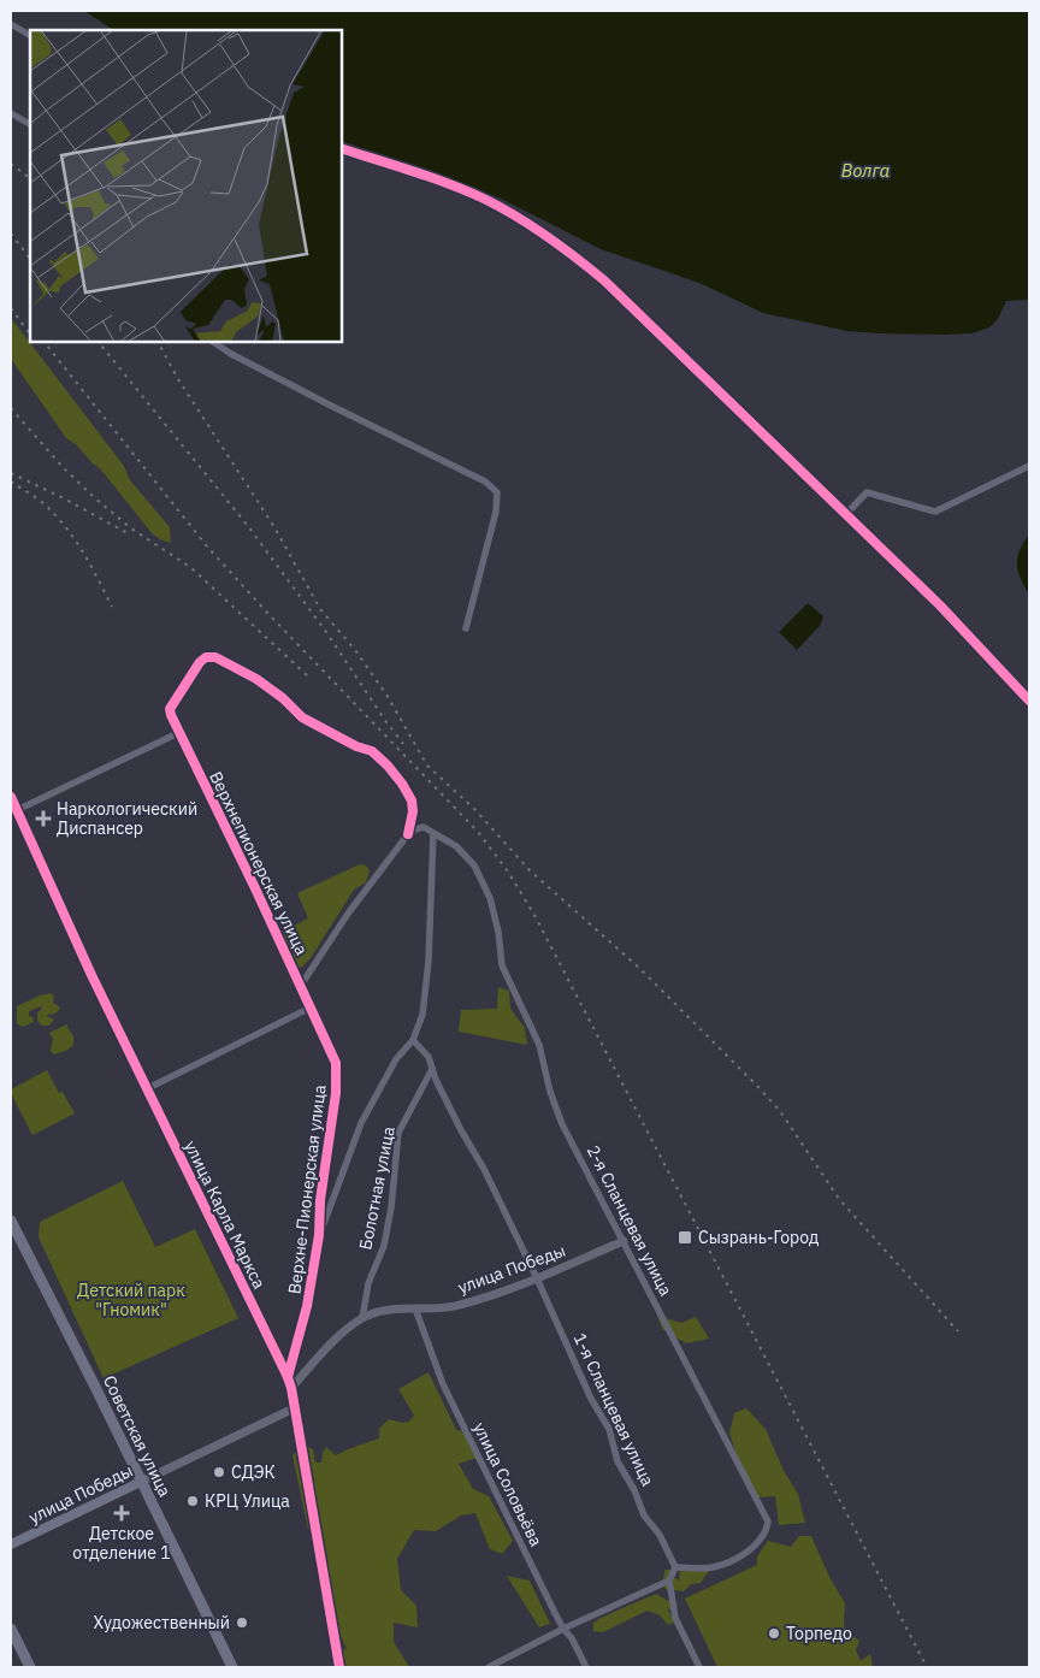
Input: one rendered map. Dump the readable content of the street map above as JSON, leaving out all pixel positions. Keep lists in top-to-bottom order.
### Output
{
  "streets": {
    "main road": ["улица Победы", "Советская улица"],
    "street": [
      "Верхнепионерская улица",
      "Болотная улица",
      "Верхне-Пионерская улица",
      "улица Карла Маркса",
      "2-я Сланцевая улица",
      "1-я Сланцевая улица",
      "улица Соловьёва"
    ]
  },
  "crossings": [
    ["Верхнепионерская улица", "Верхне-Пионерская улица"],
    ["Верхнепионерская улица", "2-я Сланцевая улица"],
    ["Болотная улица", "улица Победы"],
    ["Болотная улица", "1-я Сланцевая улица"],
    ["Верхне-Пионерская улица", "улица Карла Маркса"],
    ["улица Карла Маркса", "улица Победы"],
    ["2-я Сланцевая улица", "улица Победы"],
    ["2-я Сланцевая улица", "1-я Сланцевая улица"],
    ["улица Победы", "1-я Сланцевая улица"],
    ["улица Победы", "Советская улица"],
    ["улица Победы", "улица Соловьёва"]
  ],
  "water": ["Волга"],
  "parks": ["Детский парк \"Гномик\""],
  "places": {
    "health": ["Наркологический Диспансер", "Детское отделение 1"],
    "transit": ["Сызрань-Город"],
    "other": [
      "СДЭК",
      "КРЦ Улица",
      "Художественный",
      "Торпедо"
    ]
  }
}
